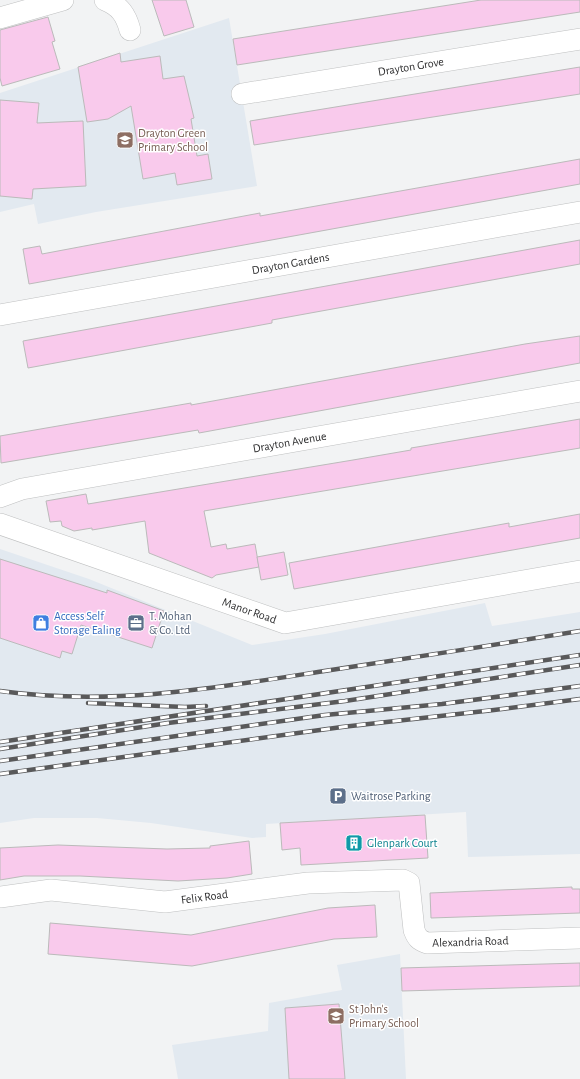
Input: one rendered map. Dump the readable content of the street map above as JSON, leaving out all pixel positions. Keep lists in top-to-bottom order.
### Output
{
  "streets": {
    "street": [
      "Drayton Grove",
      "Drayton Gardens",
      "Drayton Avenue",
      "Manor Road",
      "Felix Road",
      "Alexandria Road"
    ]
  },
  "crossings": [
    ["Felix Road", "Alexandria Road"]
  ],
  "places": {
    "school or university": ["Drayton Green Primary School", "St John's Primary School"],
    "shop": ["Access Self Storage Ealing"],
    "office": ["T. Mohan & Co. Ltd"],
    "parking": ["Waitrose Parking"],
    "building": ["Glenpark Court"]
  }
}
